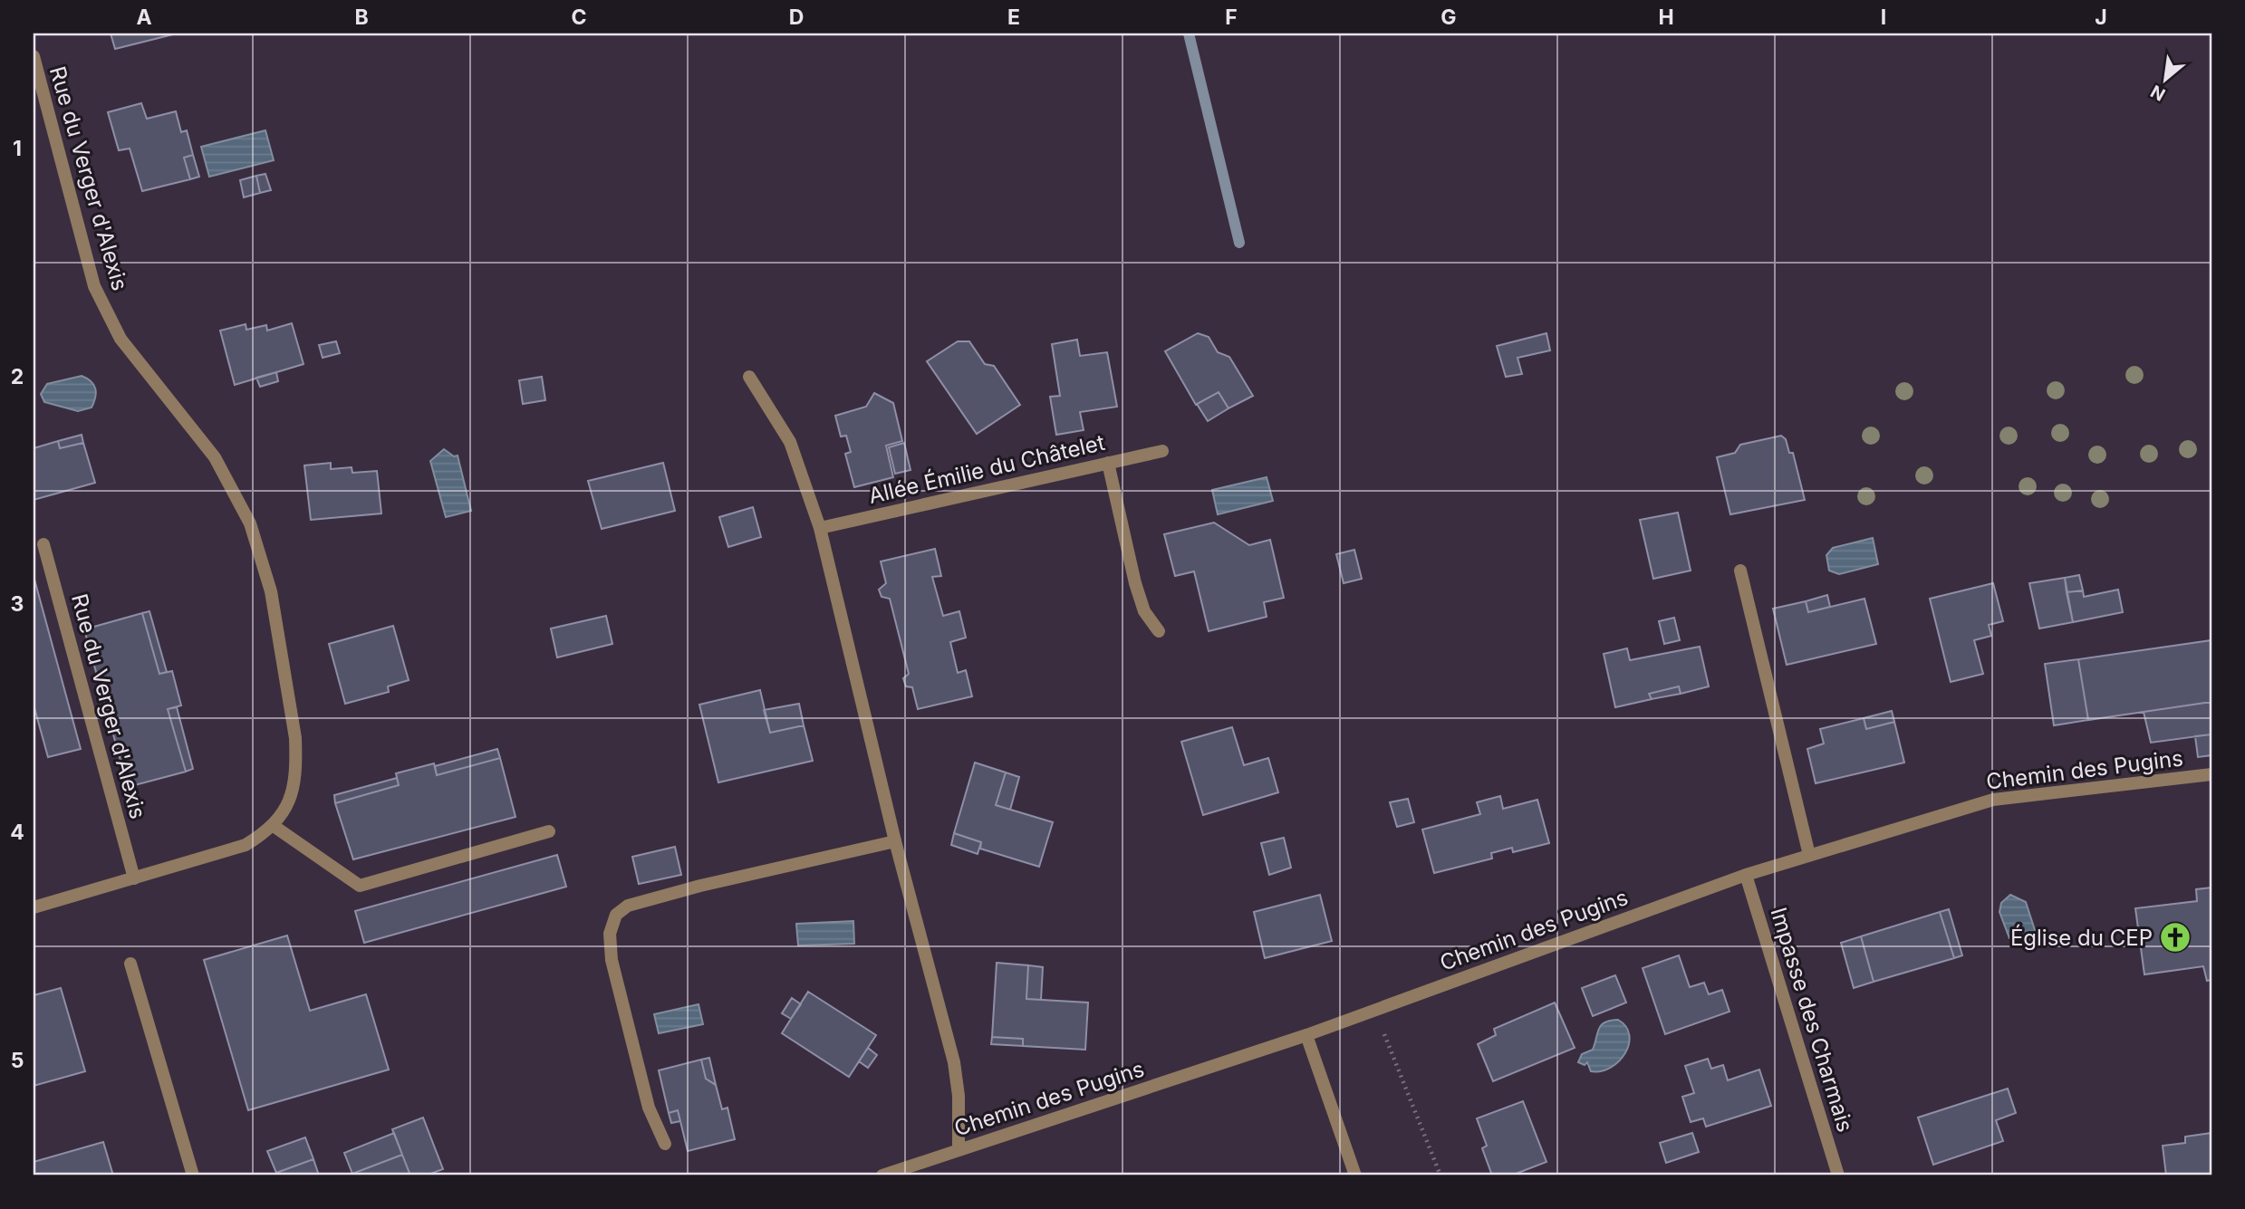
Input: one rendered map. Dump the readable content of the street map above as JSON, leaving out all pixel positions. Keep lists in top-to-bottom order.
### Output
{
  "streets": {
    "street": [
      "Rue du Verger d'Alexis",
      "Allée Émilie du Châtelet",
      "Chemin des Pugins",
      "Impasse des Charmais"
    ]
  },
  "crossings": [
    ["Chemin des Pugins", "Impasse des Charmais"]
  ],
  "places": {
    "church": ["Église du CEP"]
  },
  "north": "bottom left",
  "grid": {
    "columns": [
      "A",
      "B",
      "C",
      "D",
      "E",
      "F",
      "G",
      "H",
      "I",
      "J"
    ],
    "rows": [
      "1",
      "2",
      "3",
      "4",
      "5"
    ]
  }
}
